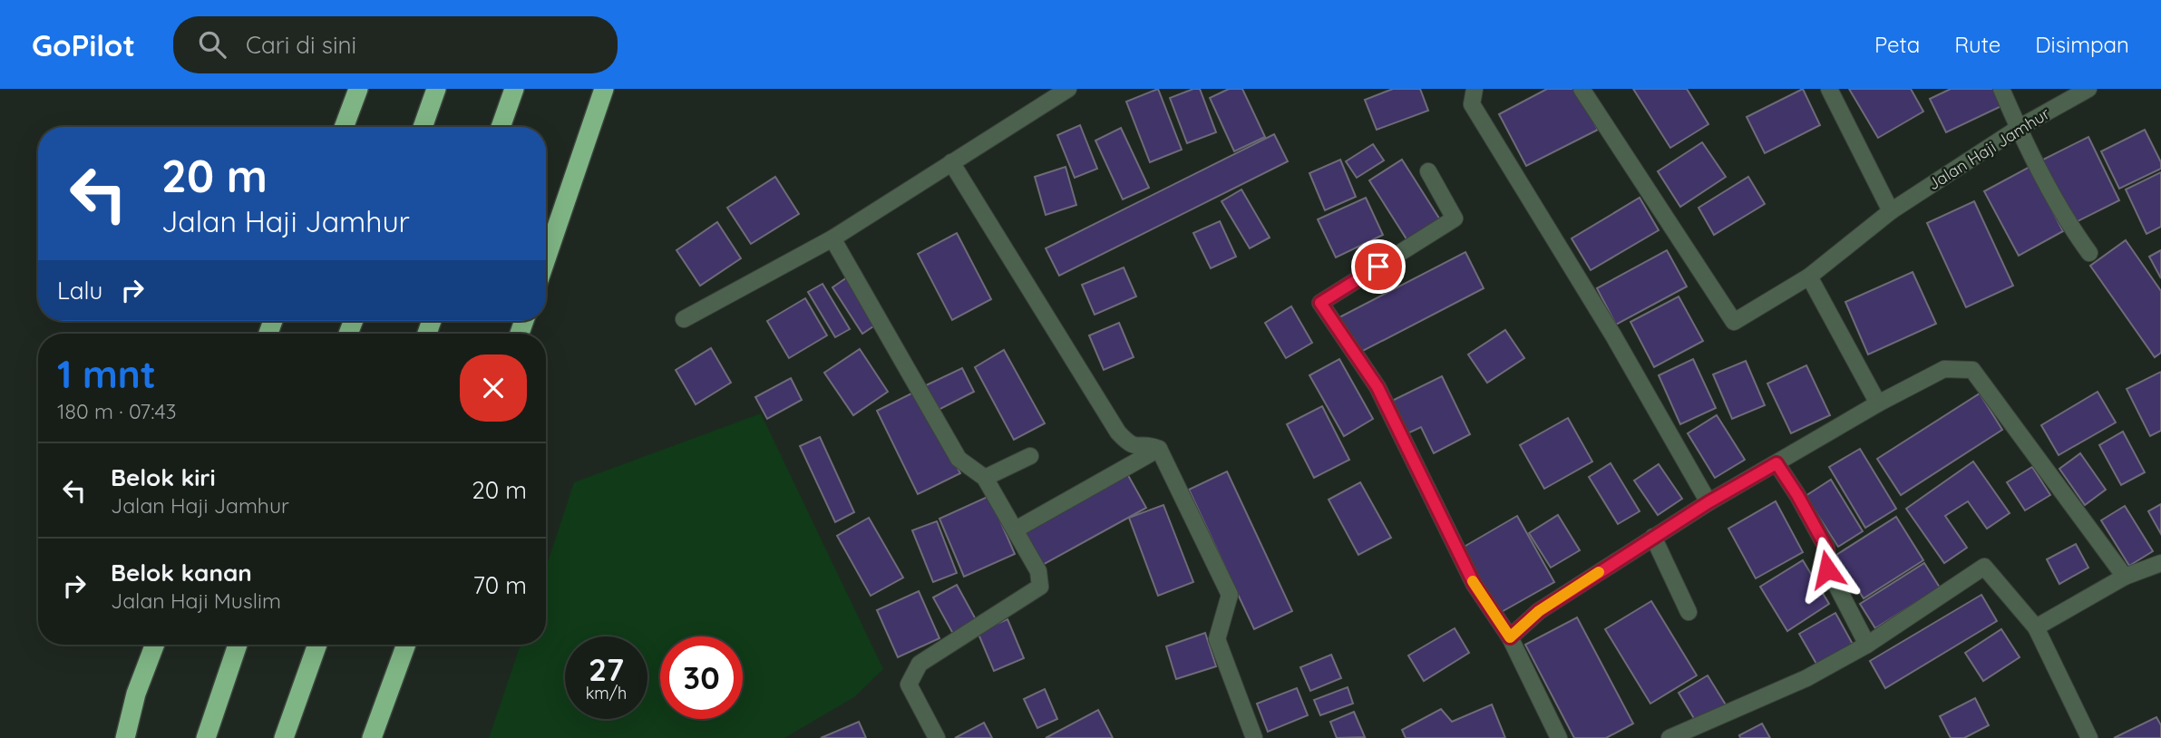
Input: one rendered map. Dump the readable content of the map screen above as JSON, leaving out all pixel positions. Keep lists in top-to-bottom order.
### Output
{
  "streets": {
    "street": ["Jalan Haji Jamhur"]
  },
  "page": {
    "header": "GoPilot",
    "search": "Cari di sini",
    "nav": ["Peta", "Rute", "Disimpan"],
    "turn": ["20 m", "Jalan Haji Jamhur"],
    "then": "Lalu",
    "heading": ["1 mnt", "180 m · 07:43"],
    "list": [
      {
        "name": "Belok kiri",
        "note": "Jalan Haji Jamhur",
        "value": "20 m"
      },
      {
        "name": "Belok kanan",
        "note": "Jalan Haji Muslim",
        "value": "70 m"
      }
    ],
    "speed": "27 km/h",
    "limit": "30"
  }
}
